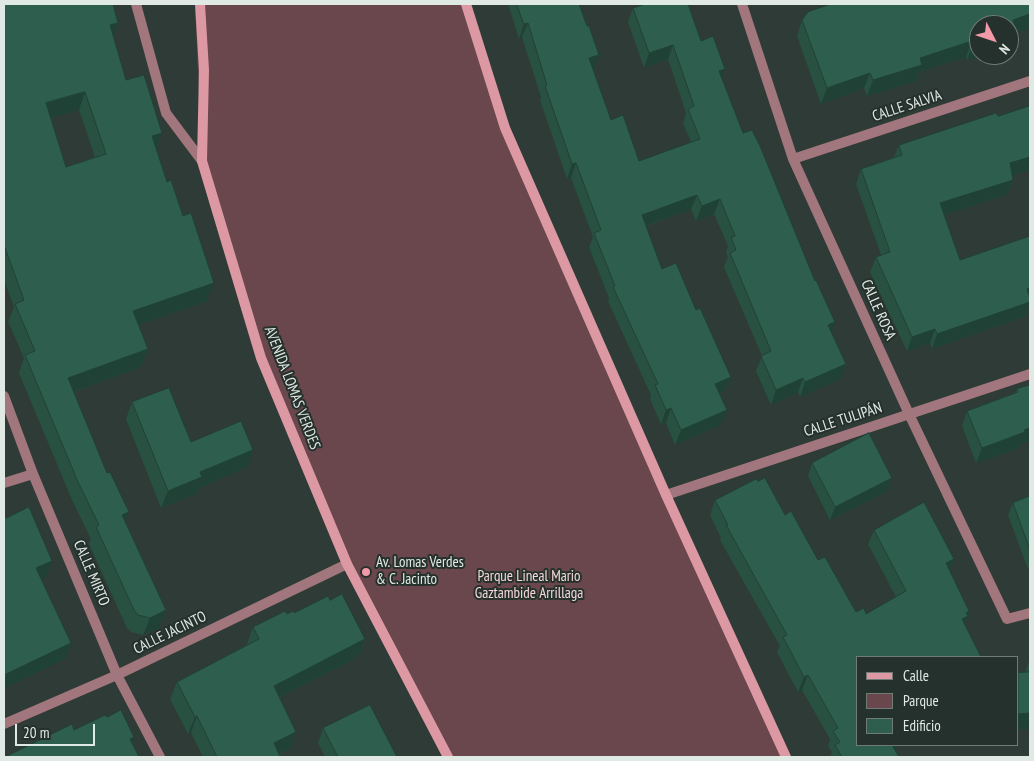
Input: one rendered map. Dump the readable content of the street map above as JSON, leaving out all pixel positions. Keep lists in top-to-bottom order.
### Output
{
  "streets": {
    "street": [
      "CALLE SALVIA",
      "CALLE ROSA",
      "AVENIDA LOMAS VERDES",
      "CALLE TULIPÁN",
      "CALLE MIRTO",
      "CALLE JACINTO"
    ]
  },
  "crossings": [
    ["CALLE SALVIA", "CALLE ROSA"],
    ["CALLE ROSA", "CALLE TULIPÁN"],
    ["AVENIDA LOMAS VERDES", "CALLE JACINTO"],
    ["CALLE MIRTO", "CALLE JACINTO"]
  ],
  "parks": ["Parque Lineal Mario Gaztambide Arrillaga"],
  "places": ["Av. Lomas Verdes & C. Jacinto"],
  "legend": ["Calle", "Parque", "Edificio"],
  "scale_bar": "20 m",
  "north": "bottom right"
}
